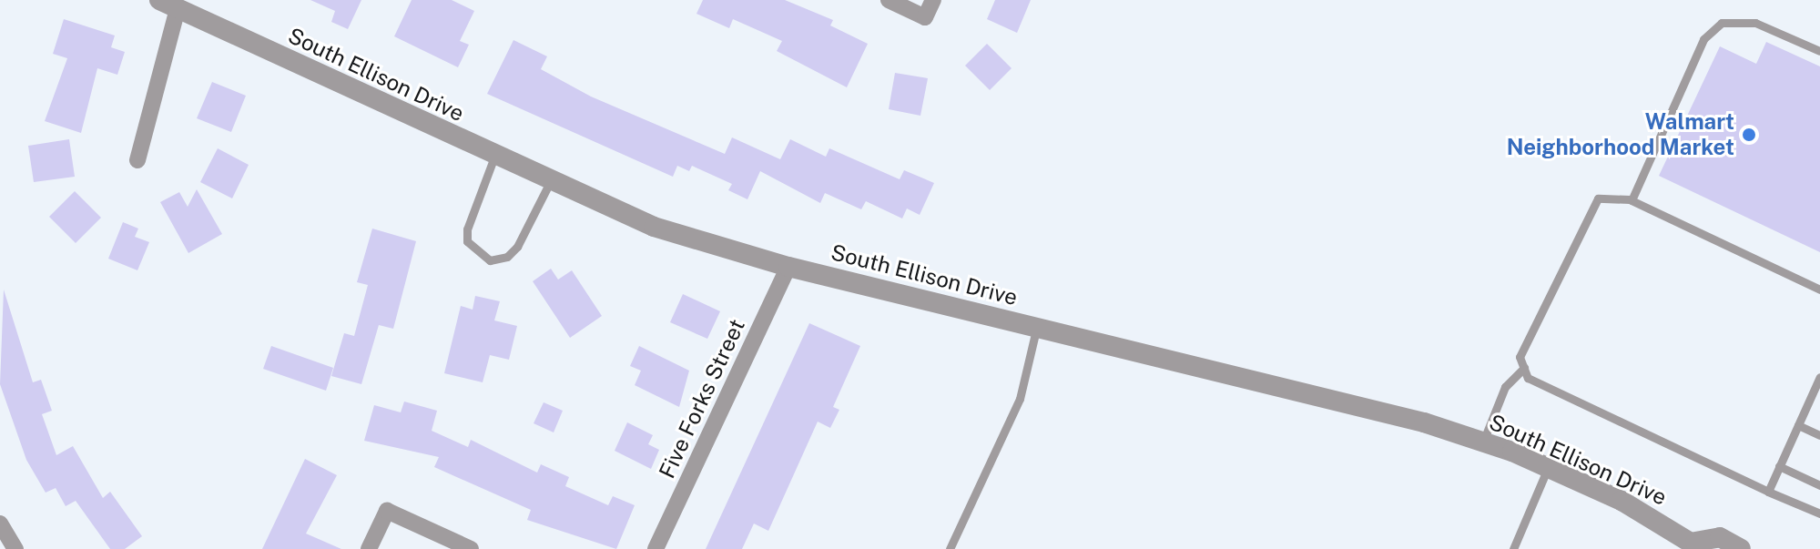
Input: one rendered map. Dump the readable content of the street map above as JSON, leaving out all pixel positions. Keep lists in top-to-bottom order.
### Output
{
  "streets": {
    "street": ["South Ellison Drive", "Five Forks Street"]
  },
  "crossings": [
    ["South Ellison Drive", "Five Forks Street"]
  ],
  "places": ["Walmart Neighborhood Market"]
}
